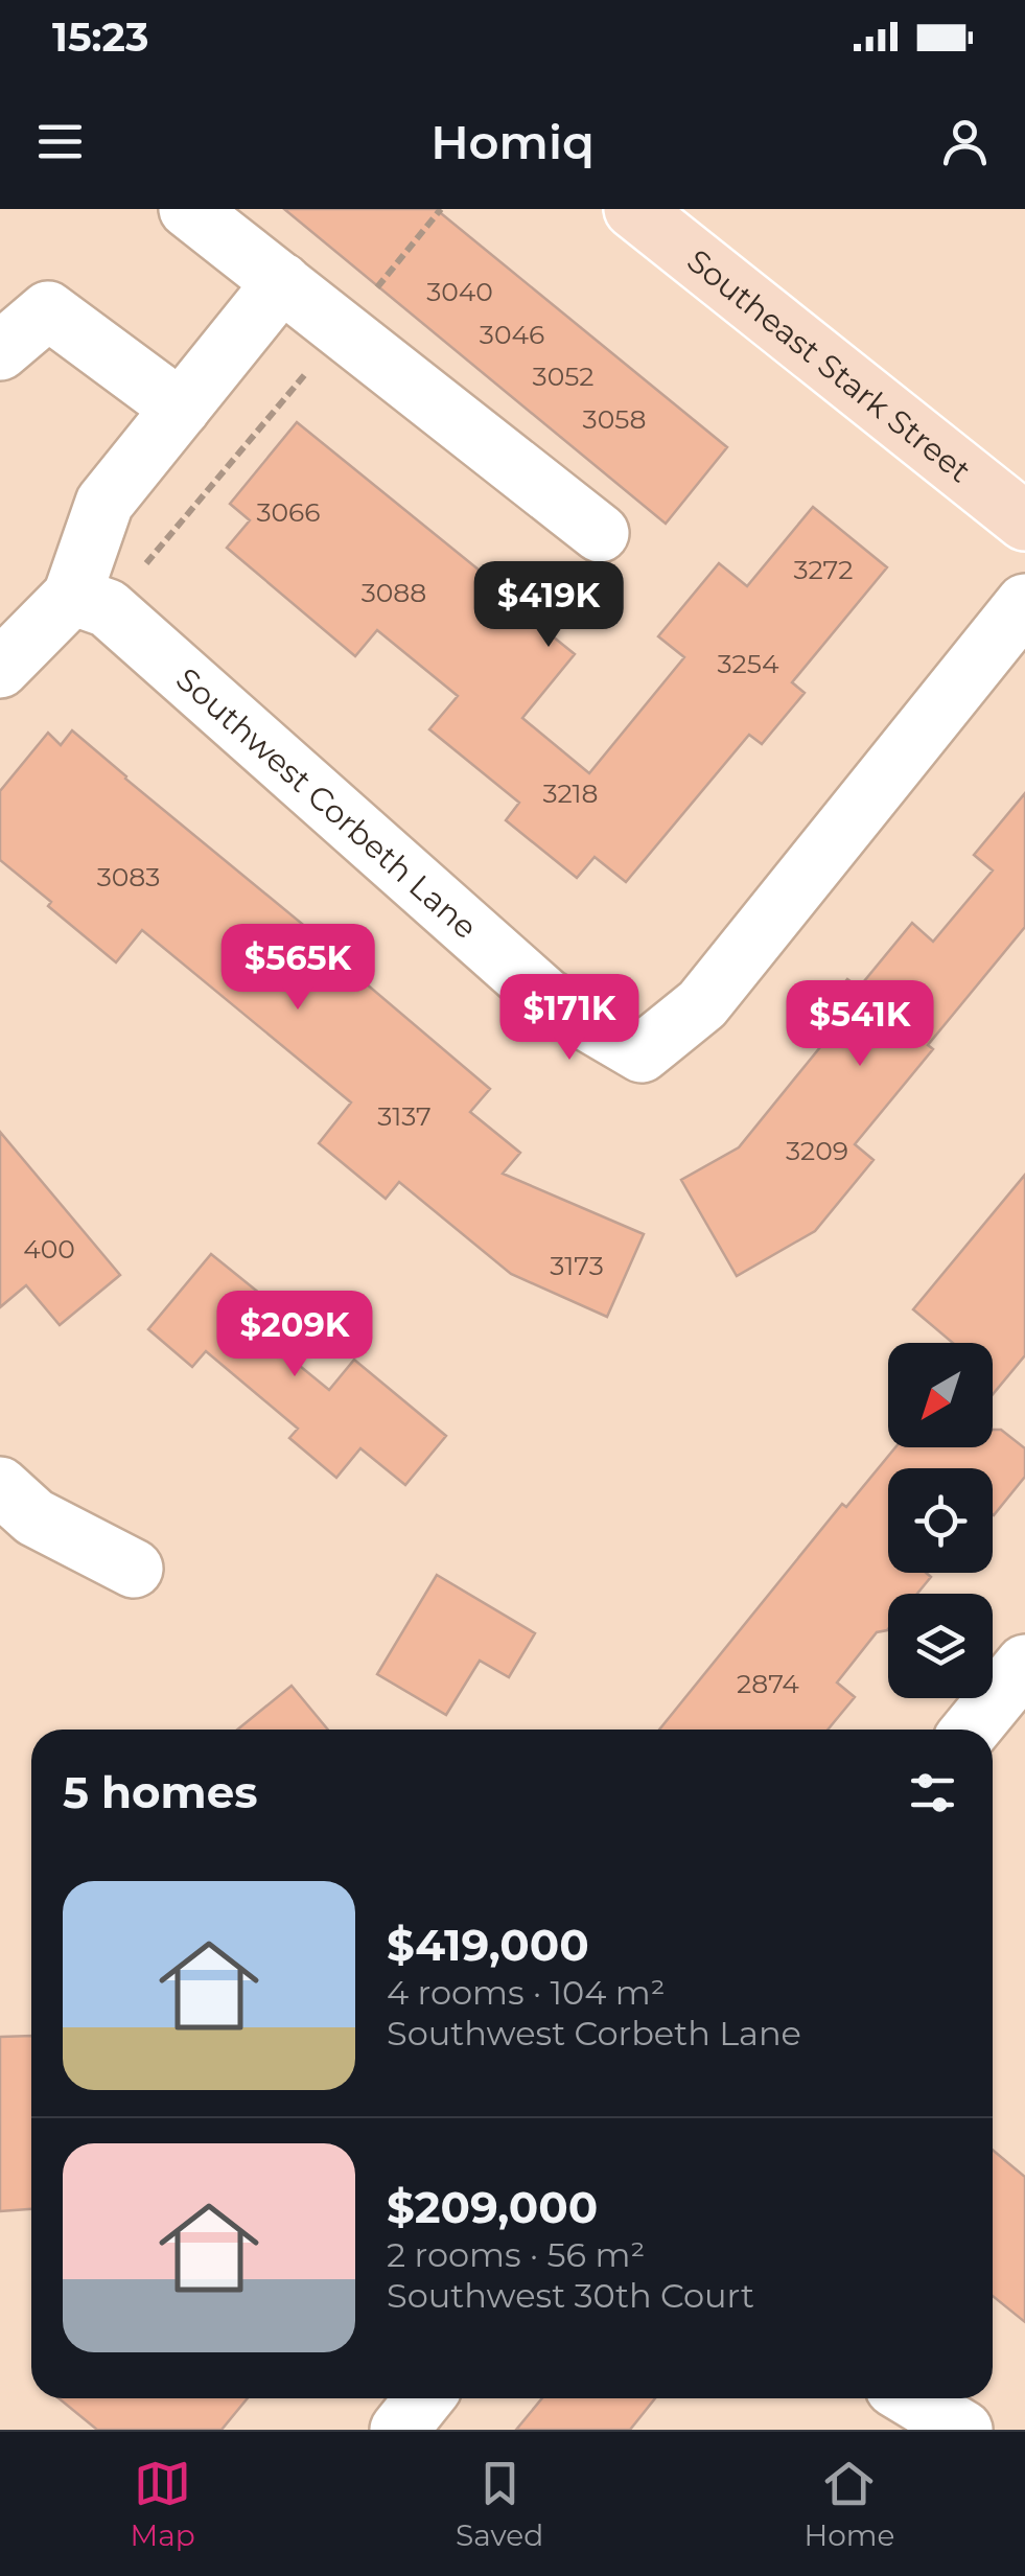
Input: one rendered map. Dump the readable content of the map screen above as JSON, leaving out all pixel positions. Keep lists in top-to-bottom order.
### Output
{
  "streets": {
    "main road": ["Southeast Stark Street"],
    "street": ["Southwest Corbeth Lane"]
  },
  "house_numbers": [
    "3040",
    "3046",
    "3052",
    "3058",
    "3066",
    "3272",
    "3088",
    "3254",
    "3218",
    "3083",
    "3137",
    "3209",
    "400",
    "3173",
    "2874"
  ],
  "north": "bottom left",
  "page": {
    "status": "15:23",
    "header": "Homiq",
    "price": [
      "$419K",
      "$565K",
      "$171K",
      "$541K",
      "$209K"
    ],
    "heading": "5 homes",
    "list": [
      {
        "name": "$419,000",
        "note": "4 rooms · 104 m² · Southwest Corbeth Lane"
      },
      {
        "name": "$209,000",
        "note": "2 rooms · 56 m² · Southwest 30th Court"
      }
    ],
    "tabs": ["Map", "Saved", "Home"]
  }
}
